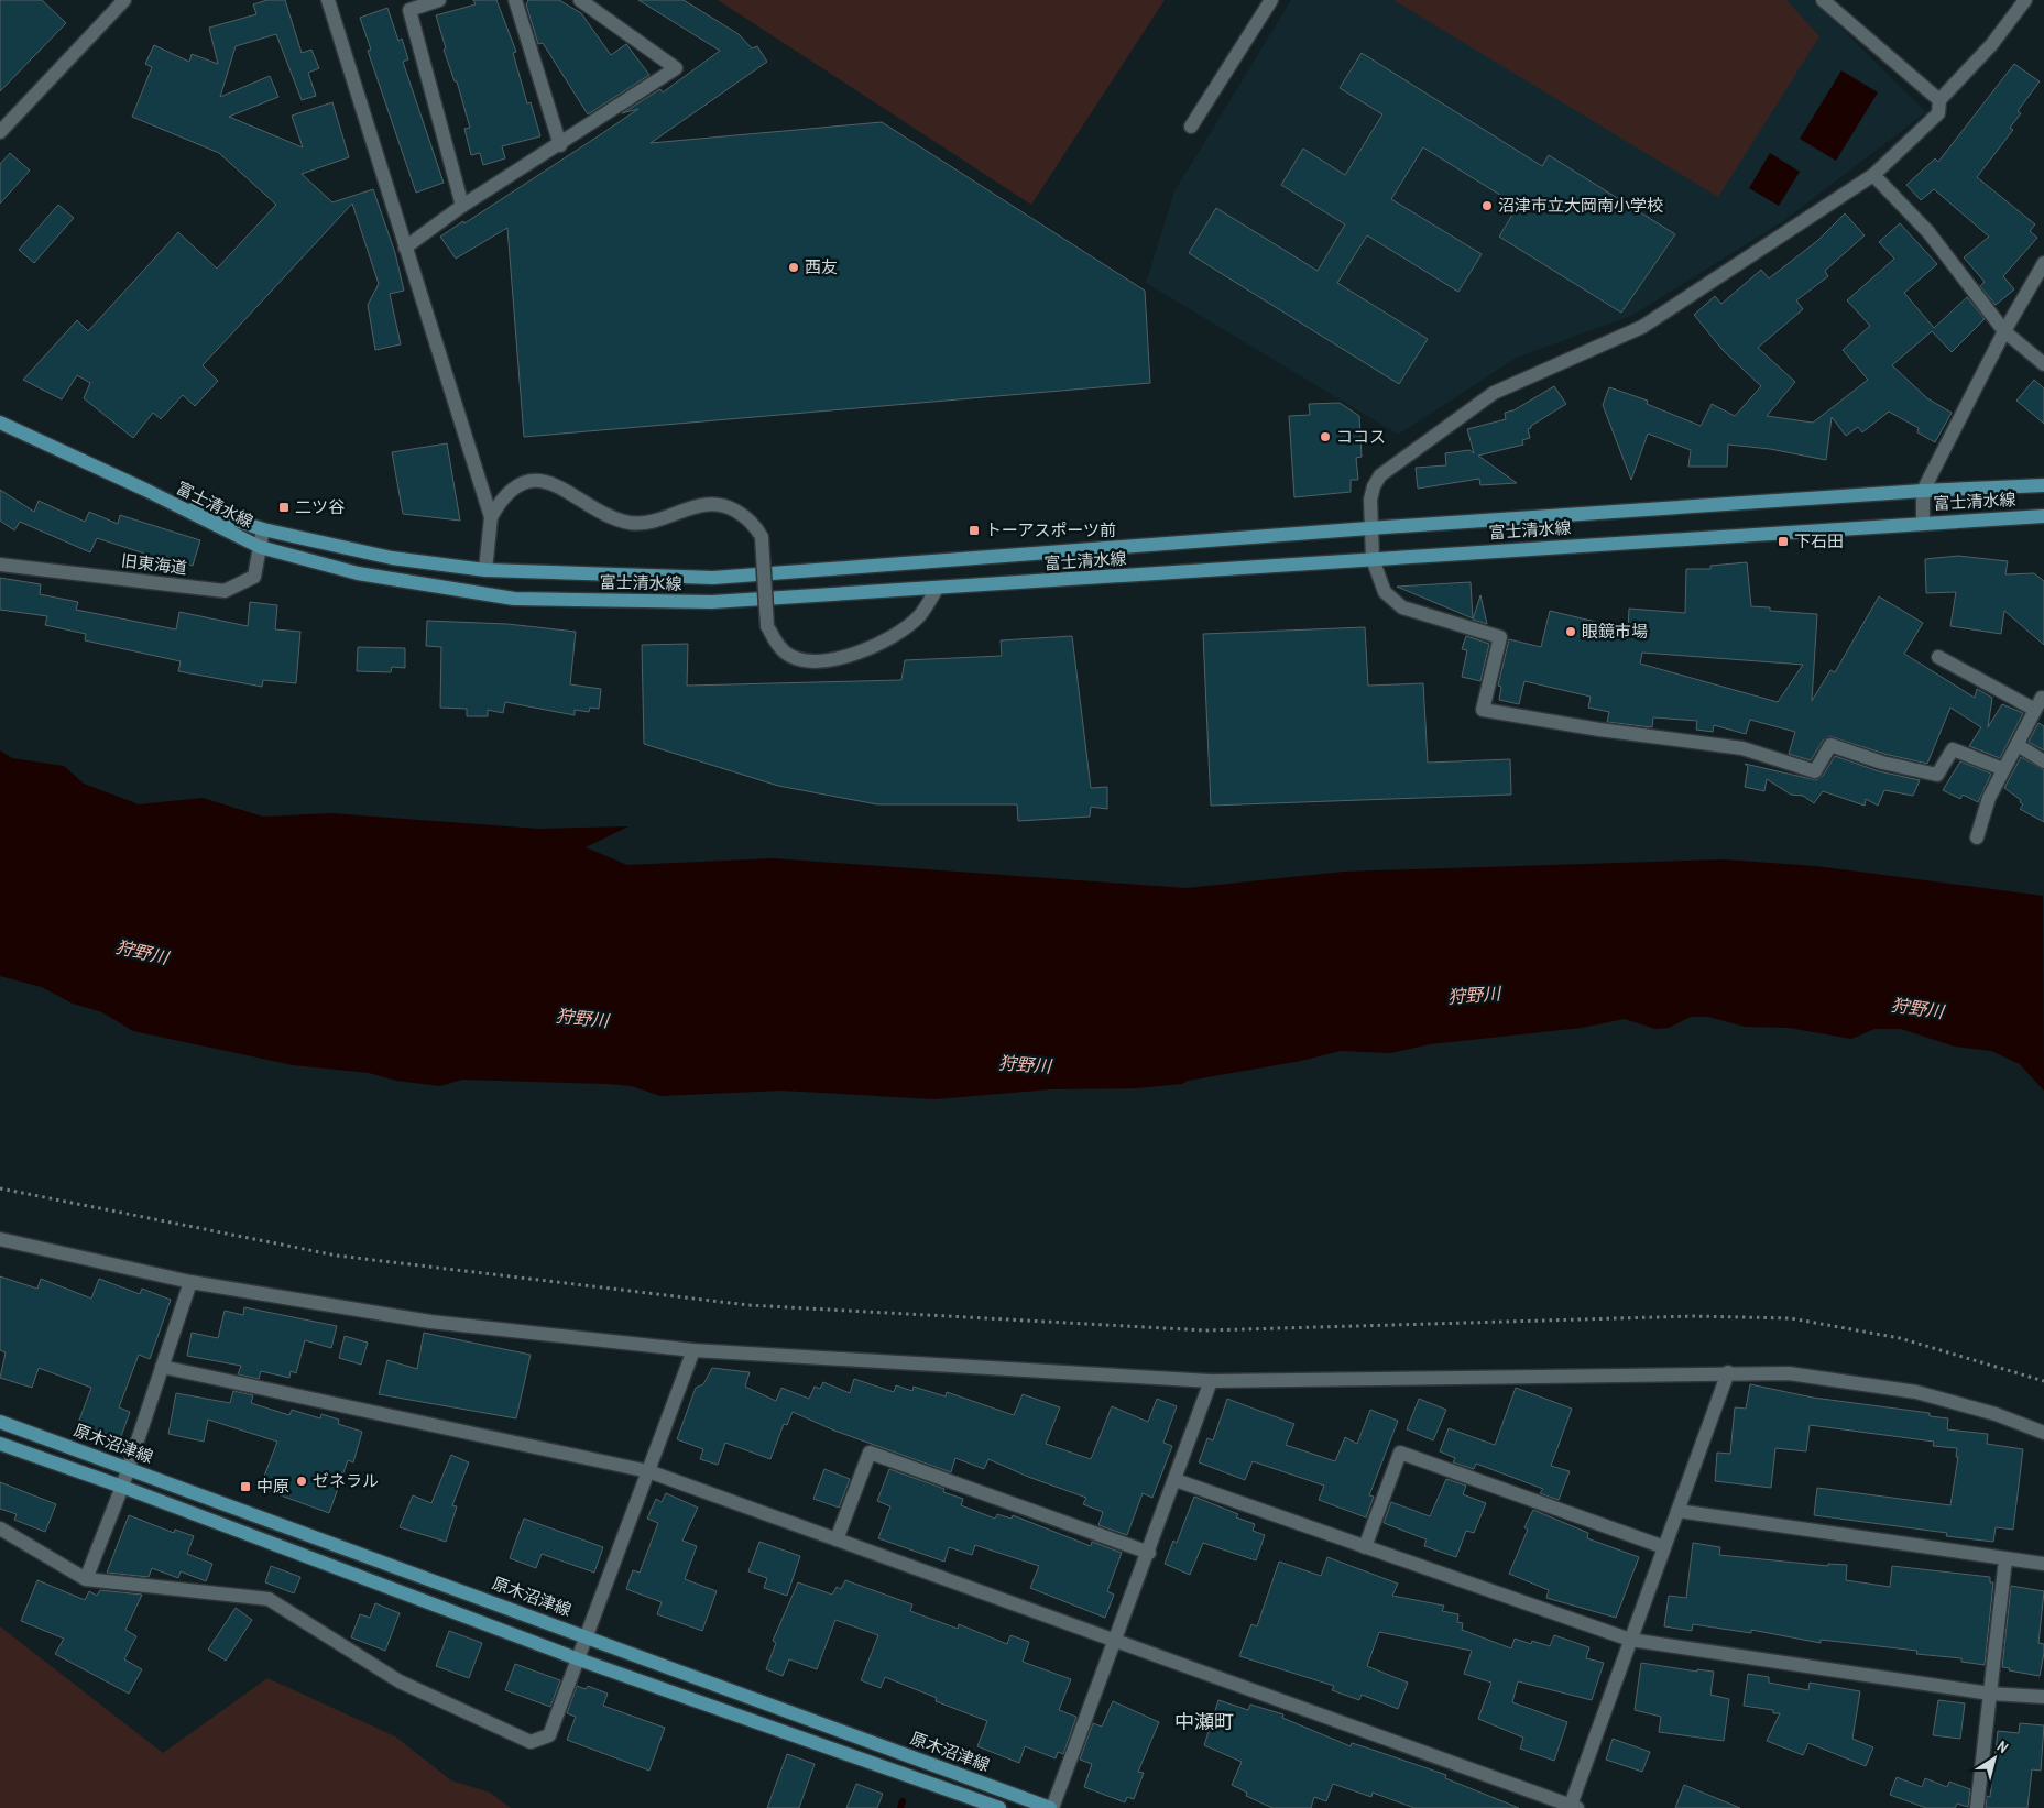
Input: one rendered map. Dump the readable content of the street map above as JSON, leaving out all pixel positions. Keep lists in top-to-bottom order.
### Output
{
  "streets": {
    "main road": ["富士清水線", "原木沼津線"],
    "street": ["旧東海道"]
  },
  "crossings": [
    ["富士清水線", "旧東海道"]
  ],
  "districts": ["中瀬町"],
  "water": ["狩野川"],
  "places": {
    "other": [
      "沼津市立大岡南小学校",
      "西友",
      "ココス",
      "眼鏡市場",
      "ゼネラル"
    ],
    "transit": [
      "二ツ谷",
      "トーアスポーツ前",
      "下石田",
      "中原"
    ]
  },
  "north": "top right"
}
